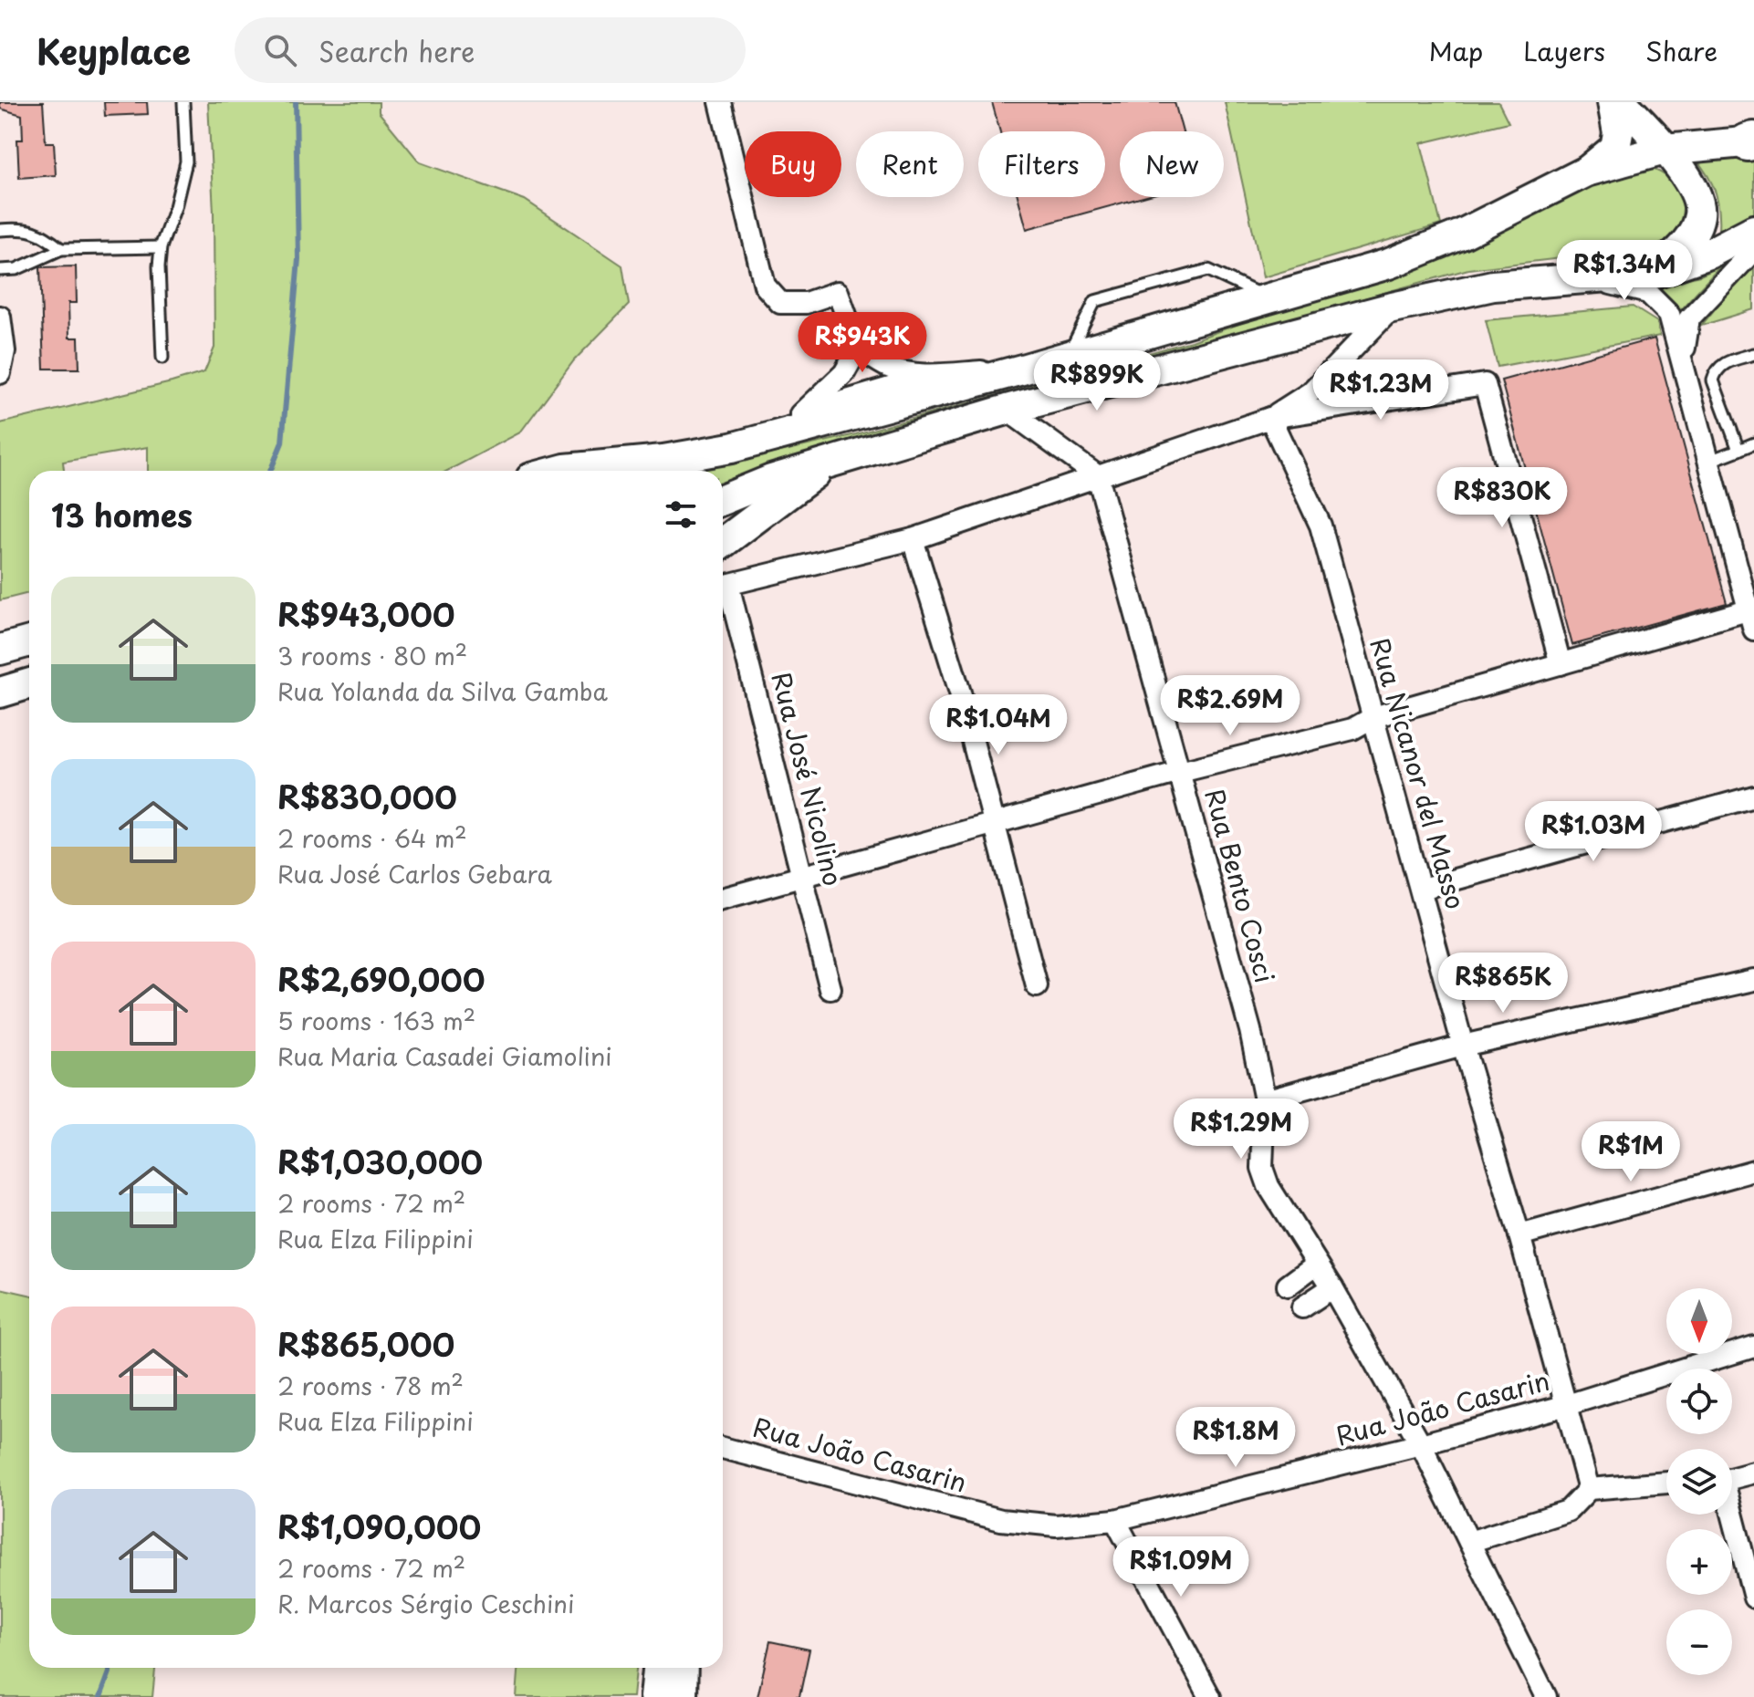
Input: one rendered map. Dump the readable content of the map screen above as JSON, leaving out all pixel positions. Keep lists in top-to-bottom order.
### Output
{
  "streets": {
    "street": [
      "Rua Nicanor del Masso",
      "Rua José Nicolino",
      "Rua Bento Cosci",
      "Rua João Casarin"
    ]
  },
  "crossings": [
    ["Rua Nicanor del Masso", "Rua João Casarin"],
    ["Rua Bento Cosci", "Rua João Casarin"]
  ],
  "north": "bottom",
  "page": {
    "header": "Keyplace",
    "search": "Search here",
    "nav": ["Map", "Layers", "Share"],
    "chip": [
      "Buy",
      "Rent",
      "Filters",
      "New"
    ],
    "price": [
      "R$1.34M",
      "R$943K",
      "R$899K",
      "R$1.23M",
      "R$830K",
      "R$2.69M",
      "R$1.04M",
      "R$1.03M",
      "R$865K",
      "R$1.29M",
      "R$1M",
      "R$1.8M",
      "R$1.09M"
    ],
    "heading": "13 homes",
    "list": [
      {
        "name": "R$943,000",
        "note": "3 rooms · 80 m² · Rua Yolanda da Silva Gamba"
      },
      {
        "name": "R$830,000",
        "note": "2 rooms · 64 m² · Rua José Carlos Gebara"
      },
      {
        "name": "R$2,690,000",
        "note": "5 rooms · 163 m² · Rua Maria Casadei Giamolini"
      },
      {
        "name": "R$1,030,000",
        "note": "2 rooms · 72 m² · Rua Elza Filippini"
      },
      {
        "name": "R$865,000",
        "note": "2 rooms · 78 m² · Rua Elza Filippini"
      },
      {
        "name": "R$1,090,000",
        "note": "2 rooms · 72 m² · R. Marcos Sérgio Ceschini"
      }
    ],
    "map_buttons": ["+", "−"]
  }
}
